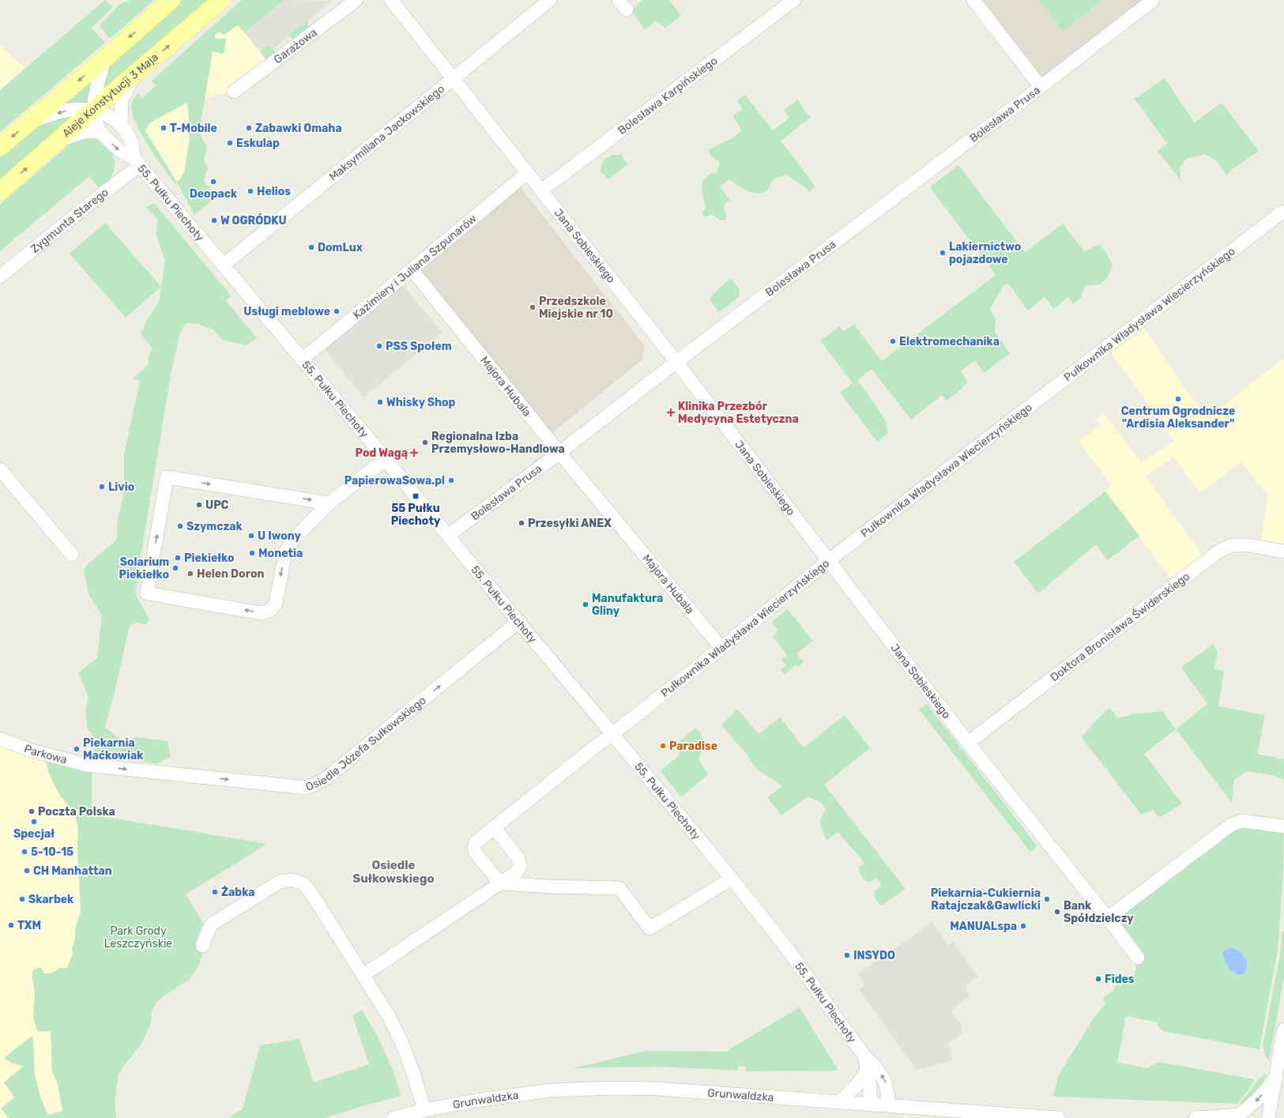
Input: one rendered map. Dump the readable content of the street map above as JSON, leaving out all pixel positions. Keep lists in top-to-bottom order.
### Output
{
  "streets": {
    "main road": ["Aleje Konstytucji 3 Maja"],
    "street": [
      "Garażowa",
      "Bolesława Karpińskiego",
      "Bolesława Prusa",
      "Maksymiliana Jackowskiego",
      "55. Pułku Piechoty",
      "Zygmunta Starego",
      "Jana Sobieskiego",
      "Kazimiery i Juliana Szpunarów",
      "Pułkownika Władysława Wiecierzyńskiego",
      "Majora Hubala",
      "Doktora Bronisława Świderskiego",
      "Osiedle Józefa Sułkowskiego",
      "Parkowa",
      "Grunwaldzka"
    ]
  },
  "crossings": [
    ["Aleje Konstytucji 3 Maja", "55. Pułku Piechoty"],
    ["Bolesława Karpińskiego", "Jana Sobieskiego"],
    ["Bolesława Prusa", "55. Pułku Piechoty"],
    ["Bolesława Prusa", "Jana Sobieskiego"],
    ["Bolesława Prusa", "Majora Hubala"],
    ["Maksymiliana Jackowskiego", "55. Pułku Piechoty"],
    ["Maksymiliana Jackowskiego", "Jana Sobieskiego"],
    ["55. Pułku Piechoty", "Zygmunta Starego"],
    ["55. Pułku Piechoty", "Kazimiery i Juliana Szpunarów"],
    ["55. Pułku Piechoty", "Pułkownika Władysława Wiecierzyńskiego"],
    ["55. Pułku Piechoty", "Osiedle Józefa Sułkowskiego"],
    ["55. Pułku Piechoty", "Grunwaldzka"],
    ["Jana Sobieskiego", "Kazimiery i Juliana Szpunarów"],
    ["Jana Sobieskiego", "Pułkownika Władysława Wiecierzyńskiego"],
    ["Jana Sobieskiego", "Doktora Bronisława Świderskiego"],
    ["Kazimiery i Juliana Szpunarów", "Majora Hubala"],
    ["Pułkownika Władysława Wiecierzyńskiego", "Majora Hubala"],
    ["Osiedle Józefa Sułkowskiego", "Parkowa"]
  ],
  "one_way": ["Osiedle Józefa Sułkowskiego"],
  "districts": ["Osiedle Sułkowskiego"],
  "parks": ["Park Grody Leszczyńskie"],
  "places": {
    "other": [
      "T-Mobile",
      "Zabawki Omaha",
      "Eskulap",
      "Deopack",
      "Helios",
      "W OGRÓDKU",
      "DomLux",
      "Lakiernictwo pojazdowe",
      "Przedszkole Miejskie nr 10",
      "Usługi meblowe",
      "Elektromechanika",
      "PSS Społem",
      "Centrum Ogrodnicze \"Ardisia Aleksander\"",
      "Whisky Shop",
      "Regionalna Izba Przemysłowo-Handlowa",
      "PapierowaSowa.pl",
      "Livio",
      "UPC",
      "Przesyłki ANEX",
      "Szymczak",
      "U Iwony",
      "Monetia",
      "Piekiełko",
      "Solarium Piekiełko",
      "Helen Doron",
      "Manufaktura Gliny",
      "Paradise",
      "Piekarnia Maćkowiak",
      "Poczta Polska",
      "Specjał",
      "5-10-15",
      "CH Manhattan",
      "Żabka",
      "Skarbek",
      "Piekarnia-Cukiernia Ratajczak&Gawlicki",
      "Bank Spółdzielczy",
      "TXM",
      "MANUALspa",
      "INSYDO",
      "Fides"
    ],
    "health": ["Klinika Przezbór Medycyna Estetyczna", "Pod Wagą"],
    "transit": ["55 Pułku Piechoty"]
  }
}
